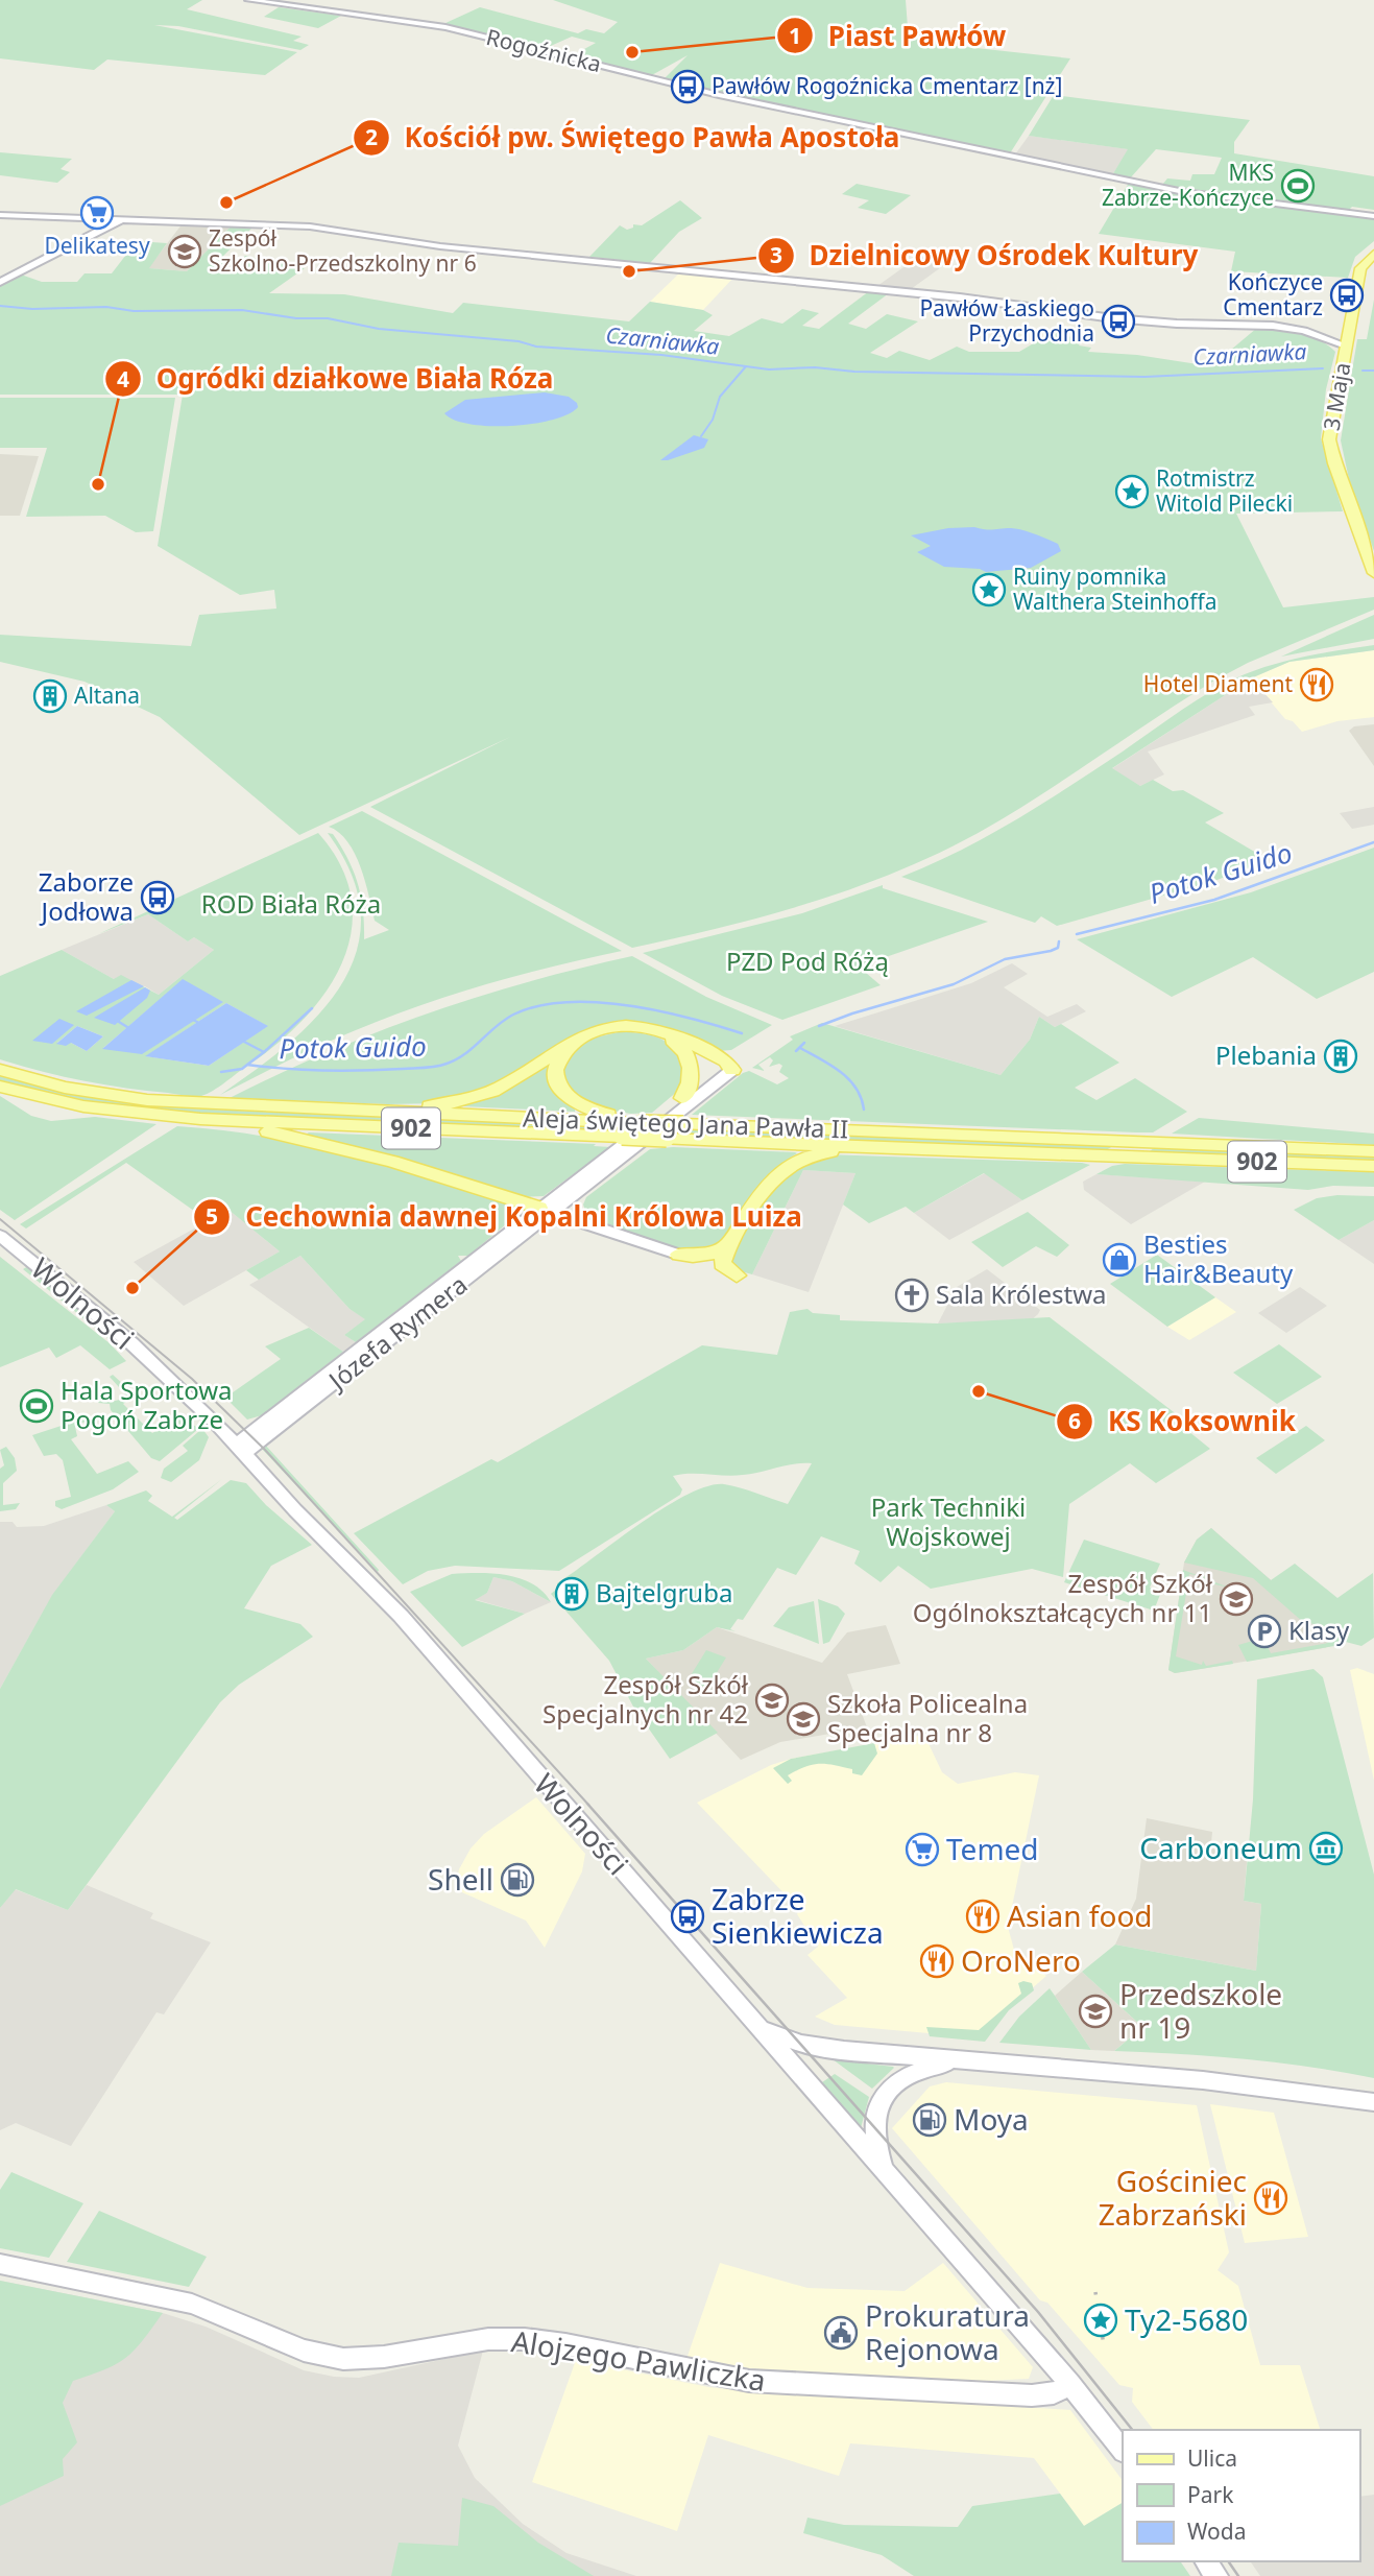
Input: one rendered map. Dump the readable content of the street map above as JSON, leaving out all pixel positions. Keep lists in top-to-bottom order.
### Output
{
  "streets": {
    "main road": ["3 Maja", "Aleja świętego Jana Pawła II", "902"],
    "street": [
      "Rogoźnicka",
      "Wolności",
      "Józefa Rymera",
      "Alojzego Pawliczka"
    ]
  },
  "crossings": [
    ["Wolności", "Józefa Rymera"],
    ["Wolności", "Alojzego Pawliczka"]
  ],
  "water": ["Czarniawka", "Potok Guido"],
  "parks": ["ROD Biała Róża", "PZD Pod Różą", "Park Techniki Wojskowej"],
  "places": {
    "other": [
      "Piast Pawłów",
      "Kościół pw. Świętego Pawła Apostoła",
      "Dzielnicowy Ośrodek Kultury",
      "Ogródki działkowe Biała Róza",
      "Cechownia dawnej Kopalni Królowa Luiza",
      "KS Koksownik"
    ],
    "bus stop": [
      "Pawłów Rogoźnicka Cmentarz [nż]",
      "Kończyce Cmentarz",
      "Pawłów Łaskiego Przychodnia",
      "Zaborze Jodłowa",
      "Zabrze Sienkiewicza"
    ],
    "sports": ["MKS Zabrze-Kończyce", "Hala Sportowa Pogoń Zabrze"],
    "supermarket": ["Delikatesy", "Temed"],
    "school or university": [
      "Zespół Szkolno-Przedszkolny nr 6",
      "Zespół Szkół Ogólnokształcących nr 11",
      "Zespół Szkół Specjalnych nr 42",
      "Szkoła Policealna Specjalna nr 8",
      "Przedszkole nr 19"
    ],
    "place": ["Rotmistrz Witold Pilecki", "Ruiny pomnika Walthera Steinhoffa", "Ty2-5680"],
    "restaurant": [
      "Hotel Diament",
      "Asian food",
      "OroNero",
      "Gościniec Zabrzański"
    ],
    "building": ["Altana", "Plebania", "Bajtelgruba"],
    "shop": ["Besties Hair&Beauty"],
    "church": ["Sala Królestwa"],
    "parking": ["Klasy"],
    "museum": ["Carboneum"],
    "fuel station": ["Shell", "Moya"],
    "public building": ["Prokuratura Rejonowa"]
  },
  "legend": ["Ulica", "Park", "Woda"]
}
